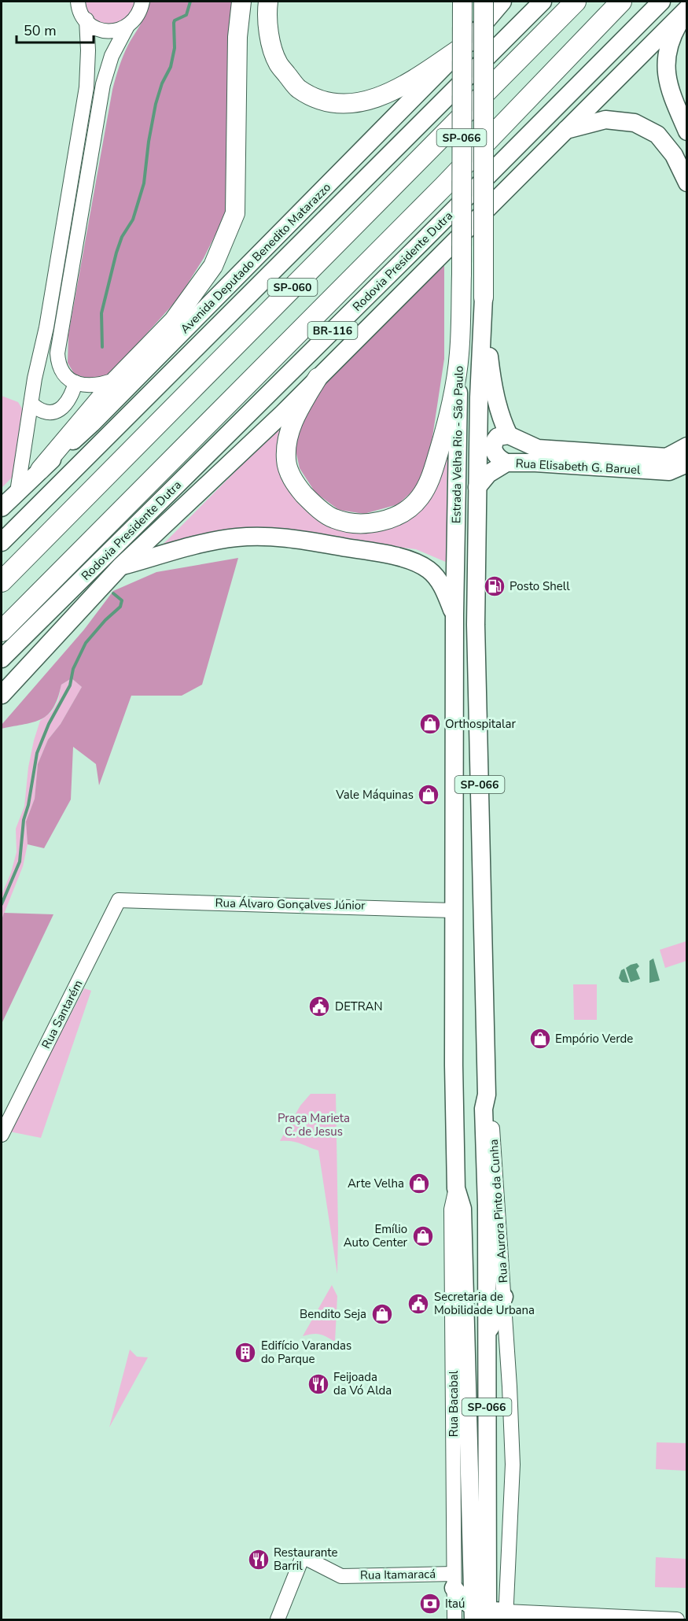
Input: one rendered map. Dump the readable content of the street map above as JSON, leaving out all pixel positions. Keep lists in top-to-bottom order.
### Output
{
  "streets": {
    "highway": [
      "SP-066",
      "Rodovia Presidente Dutra",
      "SP-060",
      "Estrada Velha Rio - São Paulo"
    ],
    "main road": ["Avenida Deputado Benedito Matarazzo", "BR-116", "Rua Elisabeth G. Baruel"],
    "street": [
      "Rua Álvaro Gonçalves Júnior",
      "Rua Santarém",
      "Rua Aurora Pinto da Cunha",
      "Rua Bacabal",
      "Rua Itamaracá"
    ]
  },
  "crossings": [
    ["SP-066", "Estrada Velha Rio - São Paulo"],
    ["SP-066", "Rua Elisabeth G. Baruel"],
    ["SP-066", "Rua Álvaro Gonçalves Júnior"],
    ["SP-066", "Rua Aurora Pinto da Cunha"],
    ["SP-066", "Rua Bacabal"],
    ["Estrada Velha Rio - São Paulo", "Rua Elisabeth G. Baruel"],
    ["Rua Álvaro Gonçalves Júnior", "Rua Santarém"],
    ["Rua Bacabal", "Rua Itamaracá"]
  ],
  "parks": ["Praça Marieta C. de Jesus"],
  "places": {
    "fuel station": ["Posto Shell"],
    "shop": [
      "Orthospitalar",
      "Vale Máquinas",
      "Empório Verde",
      "Arte Velha",
      "Emílio Auto Center",
      "Bendito Seja"
    ],
    "public building": ["DETRAN", "Secretaria de Mobilidade Urbana"],
    "building": ["Edifício Varandas do Parque"],
    "restaurant": ["Feijoada da Vó Alda", "Restaurante Barril"],
    "bank": ["Itaú"]
  },
  "scale_bar": "50 m"
}
